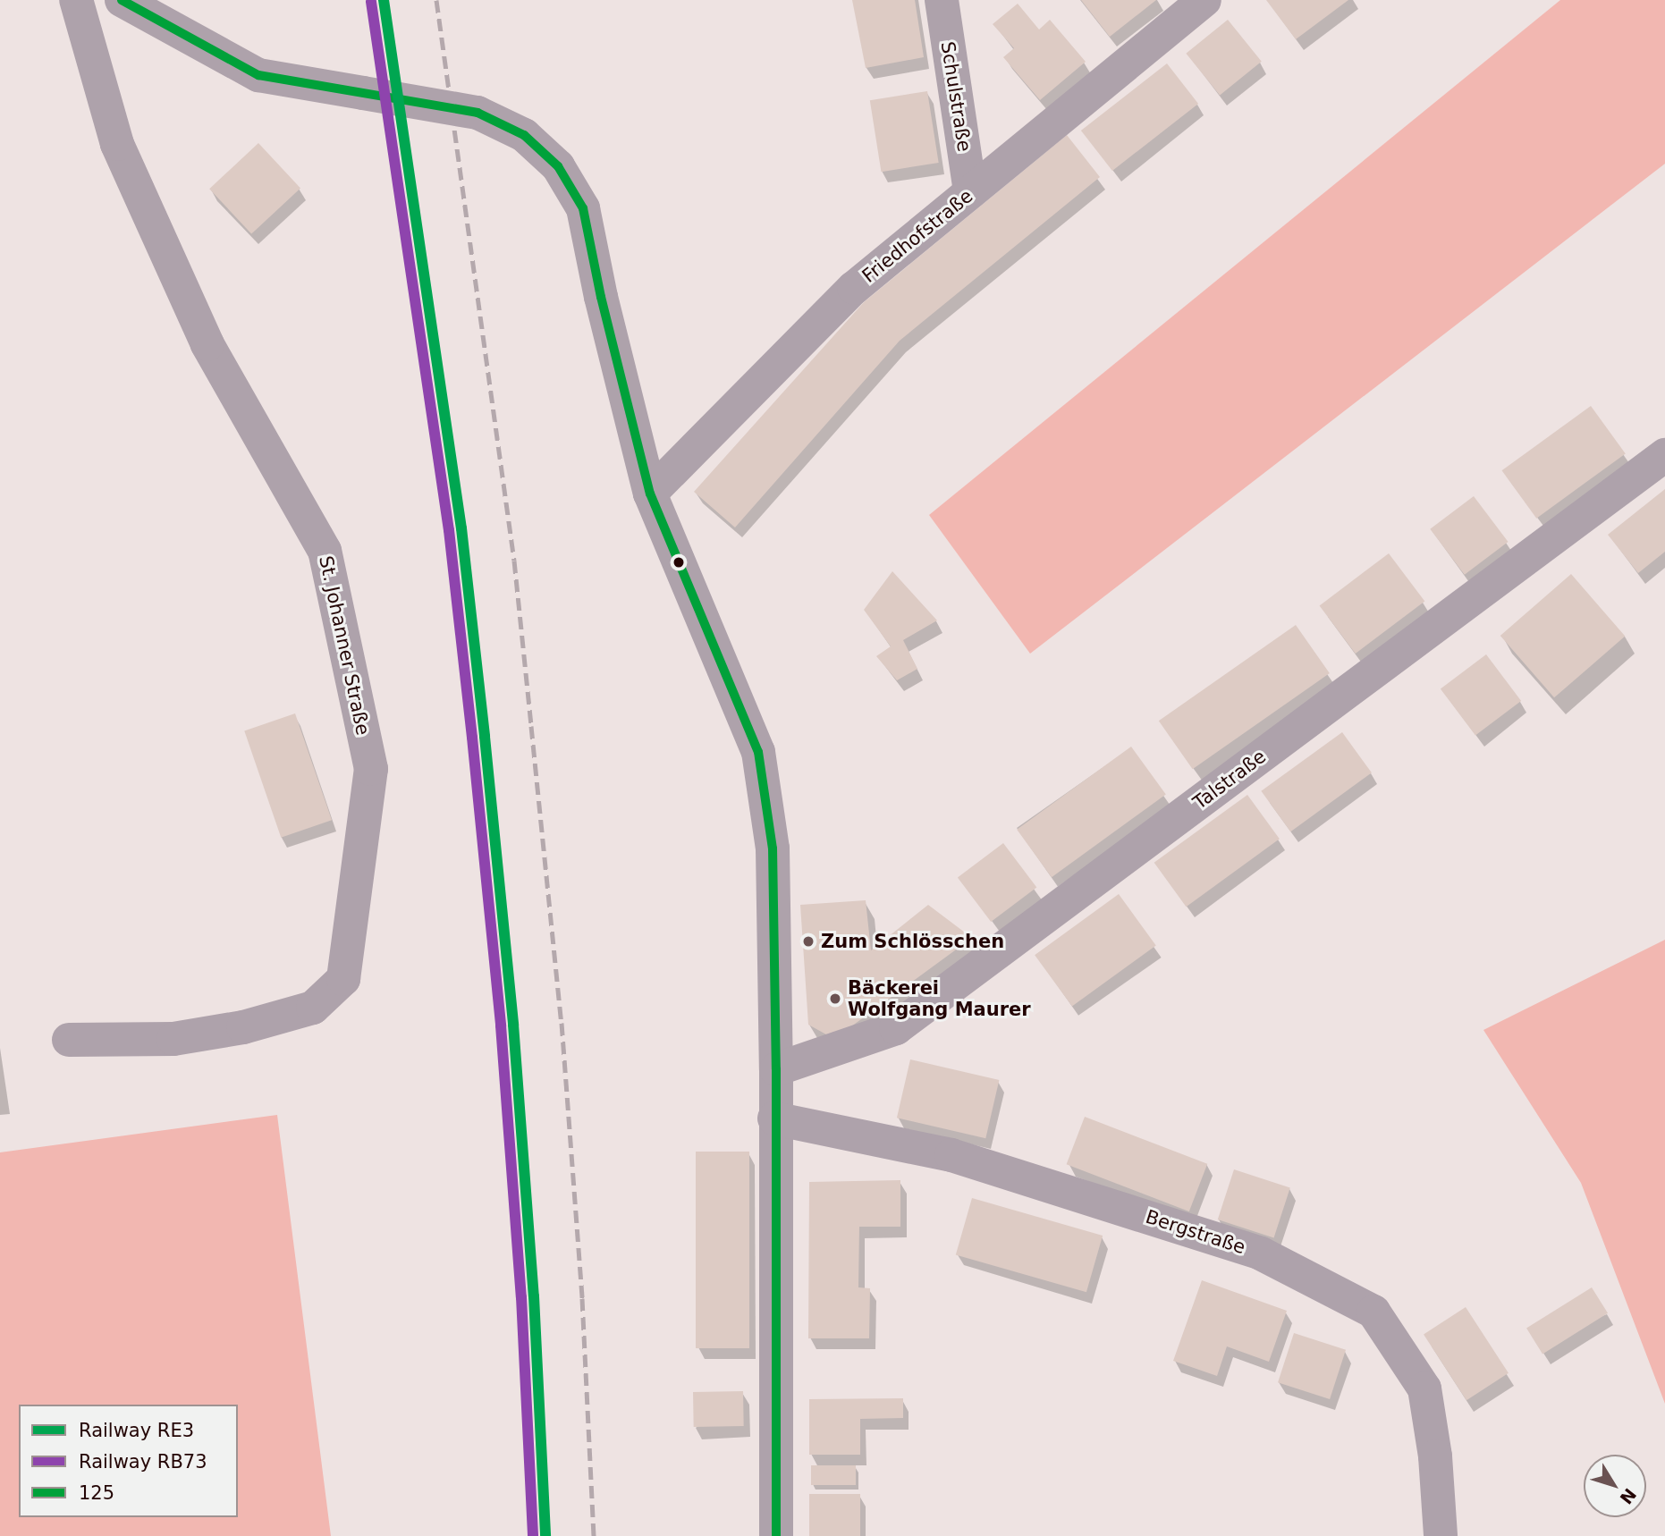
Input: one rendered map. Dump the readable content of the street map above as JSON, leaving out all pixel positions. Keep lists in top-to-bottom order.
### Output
{
  "streets": {
    "street": [
      "Schulstraße",
      "Friedhofstraße",
      "St. Johanner Straße",
      "Talstraße",
      "Bergstraße"
    ]
  },
  "crossings": [
    ["Schulstraße", "Friedhofstraße"]
  ],
  "places": ["Zum Schlösschen", "Bäckerei Wolfgang Maurer"],
  "lines": ["rail line RE3", "transit line 125", "rail line RB73"],
  "legend": ["Railway RE3", "Railway RB73", "125"],
  "north": "bottom right"
}
